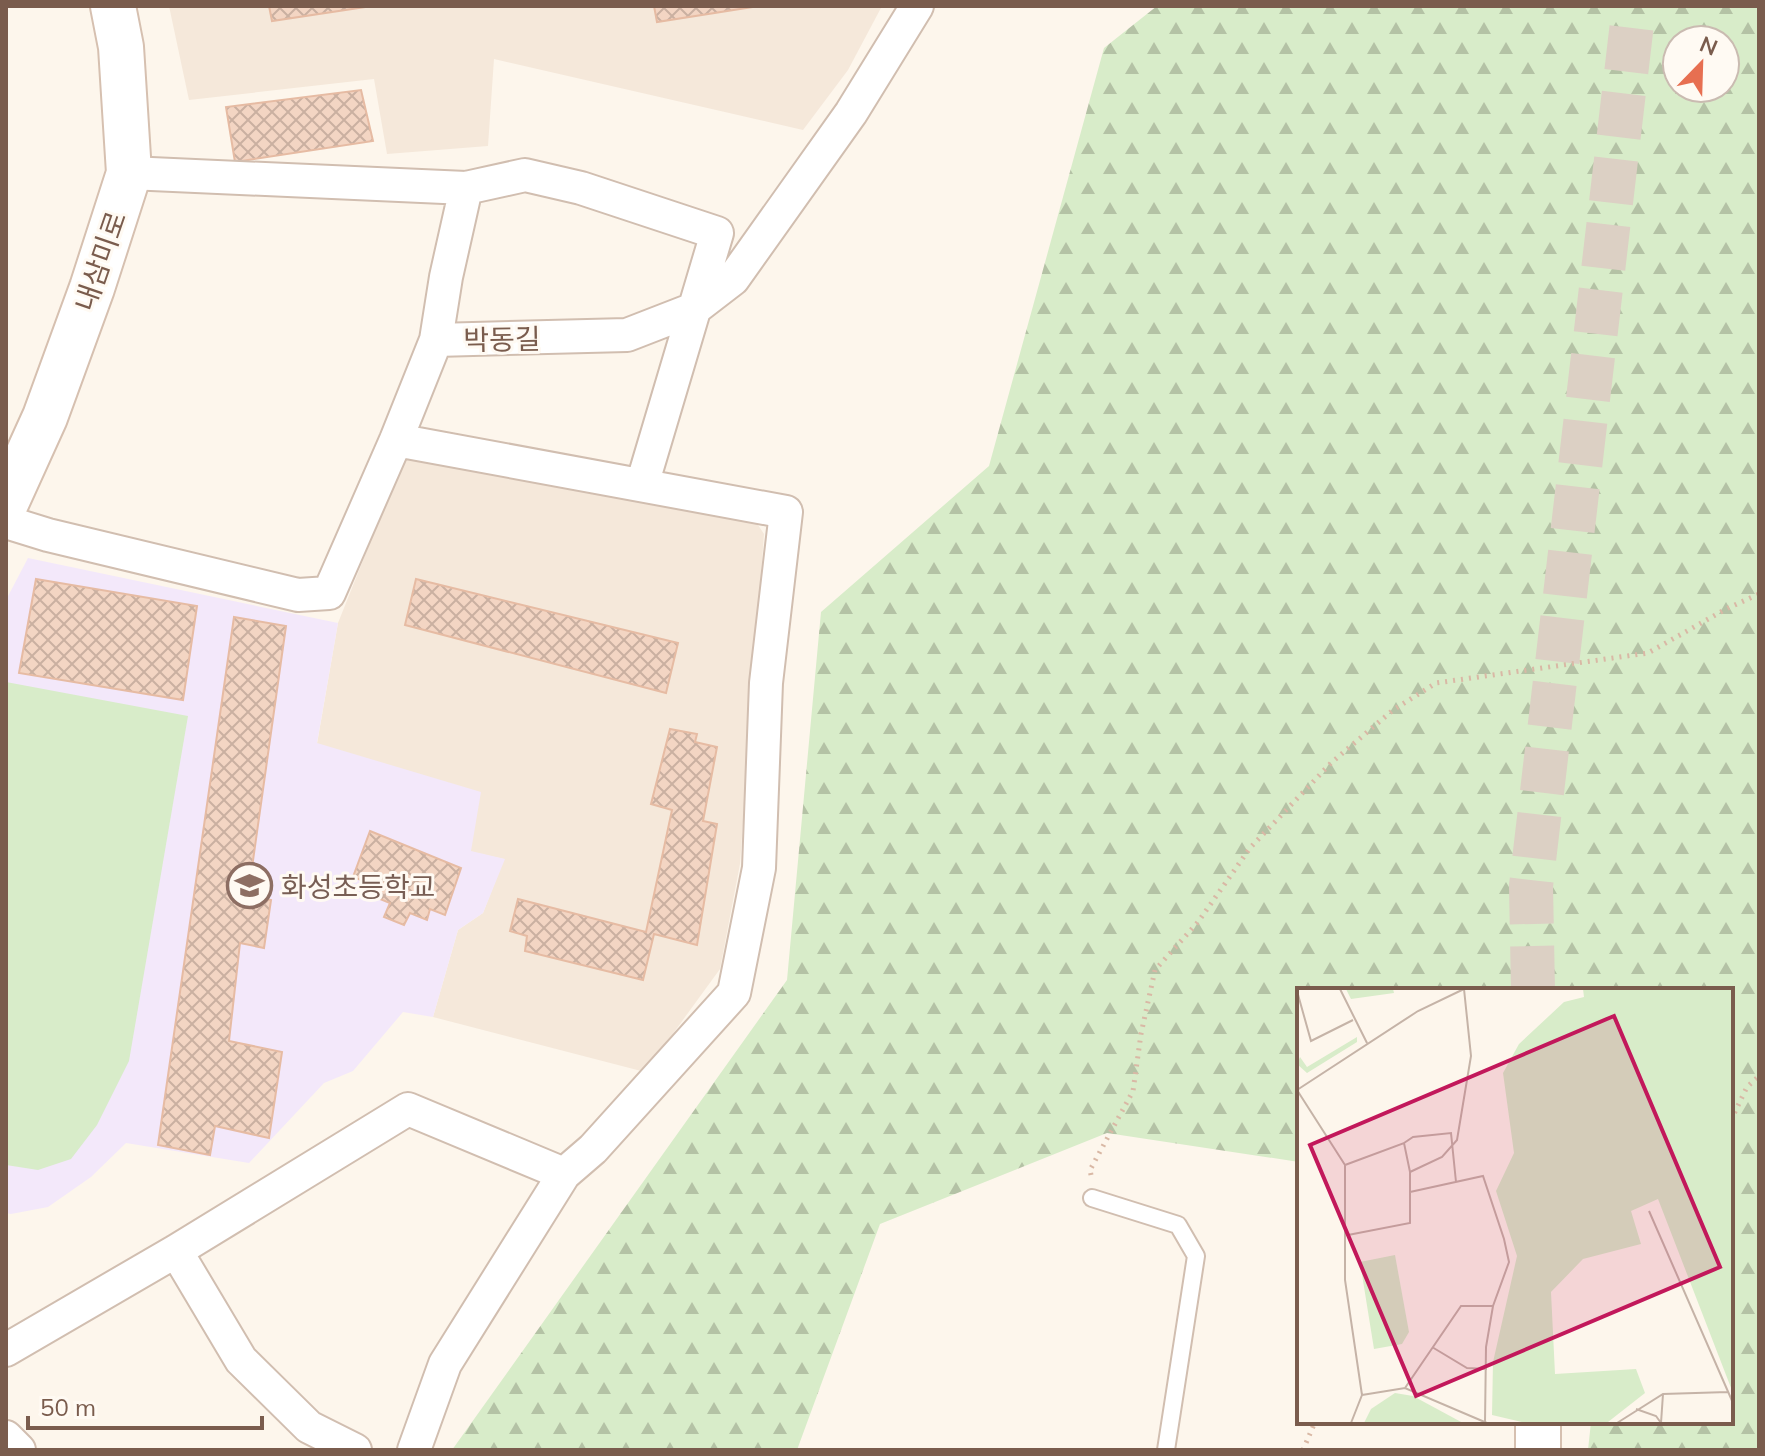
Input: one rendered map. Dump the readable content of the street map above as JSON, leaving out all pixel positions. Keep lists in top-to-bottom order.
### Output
{
  "streets": {
    "street": ["내삼미로", "박동길"]
  },
  "places": {
    "school or university": ["화성초등학교"]
  },
  "scale_bar": "50 m",
  "north": "top right"
}
